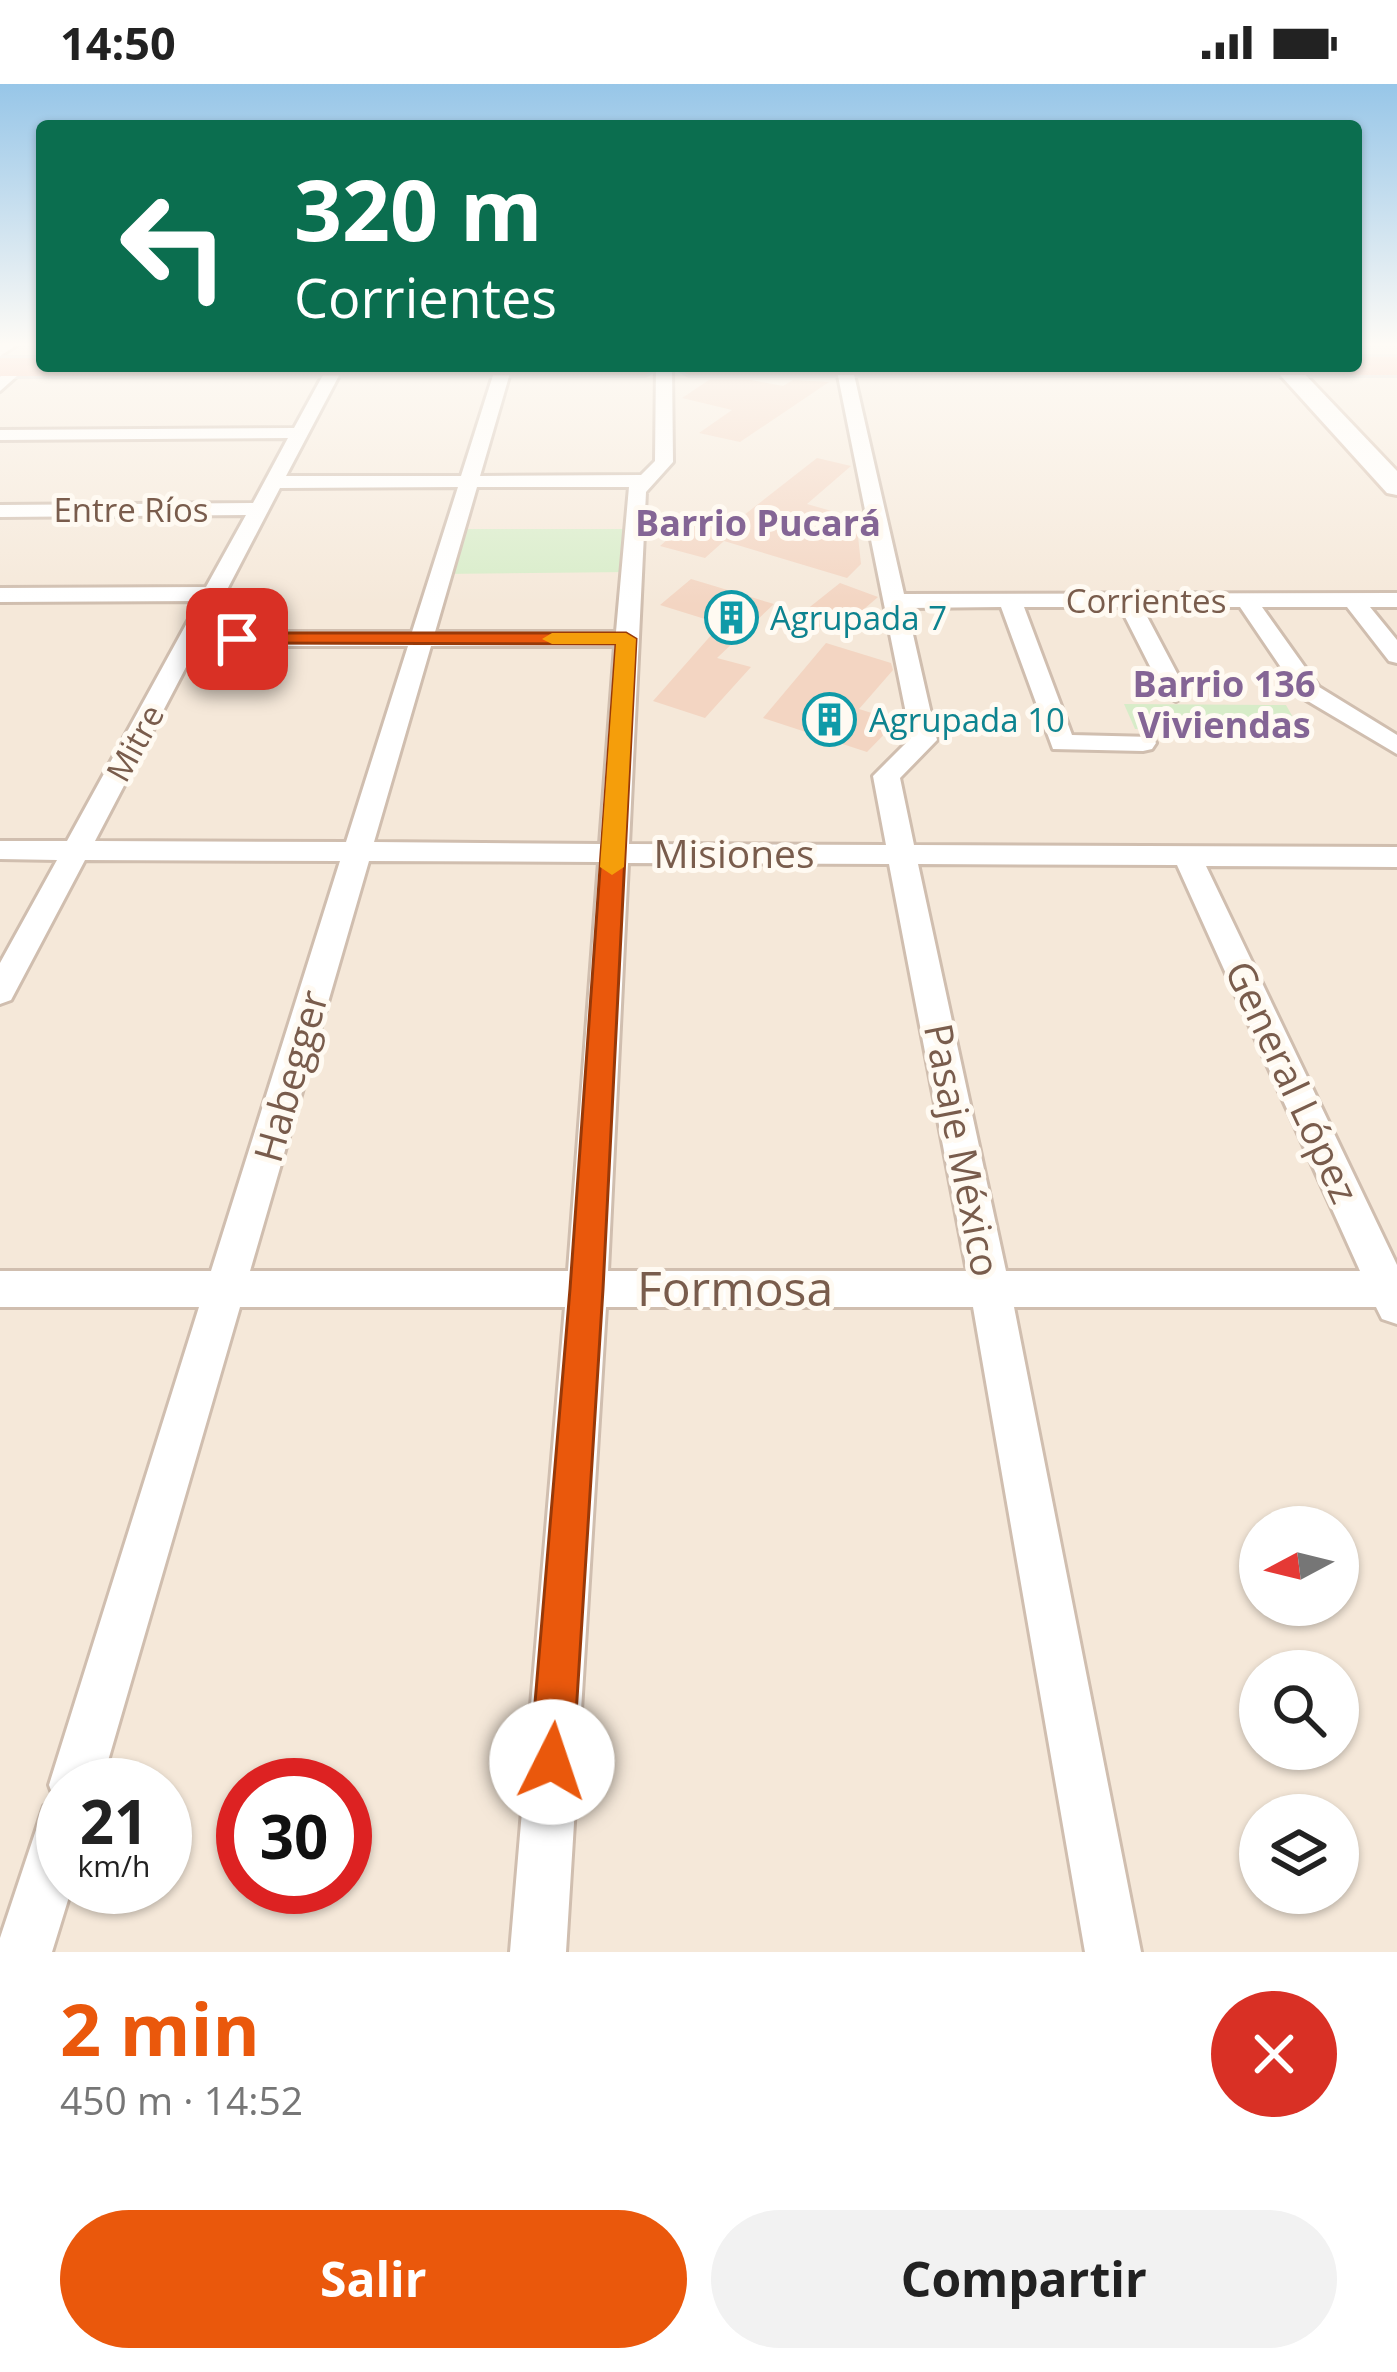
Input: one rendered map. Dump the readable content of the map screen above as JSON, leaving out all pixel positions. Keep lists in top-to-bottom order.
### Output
{
  "streets": {
    "street": [
      "Entre Ríos",
      "Corrientes",
      "Mitre",
      "Misiones",
      "Habegger",
      "General López",
      "Pasaje México",
      "Formosa"
    ]
  },
  "crossings": [
    ["Entre Ríos", "Mitre"],
    ["Corrientes", "Pasaje México"],
    ["Mitre", "Misiones"],
    ["Misiones", "Habegger"],
    ["Misiones", "General López"],
    ["Misiones", "Pasaje México"],
    ["Habegger", "Formosa"],
    ["General López", "Formosa"],
    ["Pasaje México", "Formosa"]
  ],
  "districts": ["Barrio Pucará", "Barrio 136 Viviendas"],
  "places": {
    "building": ["Agrupada 7", "Agrupada 10"]
  },
  "north": "left",
  "page": {
    "status": "14:50",
    "turn": ["320 m", "Corrientes"],
    "speed": "21 km/h",
    "limit": "30",
    "heading": ["2 min", "450 m · 14:52"],
    "buttons": ["Salir", "Compartir"]
  }
}
